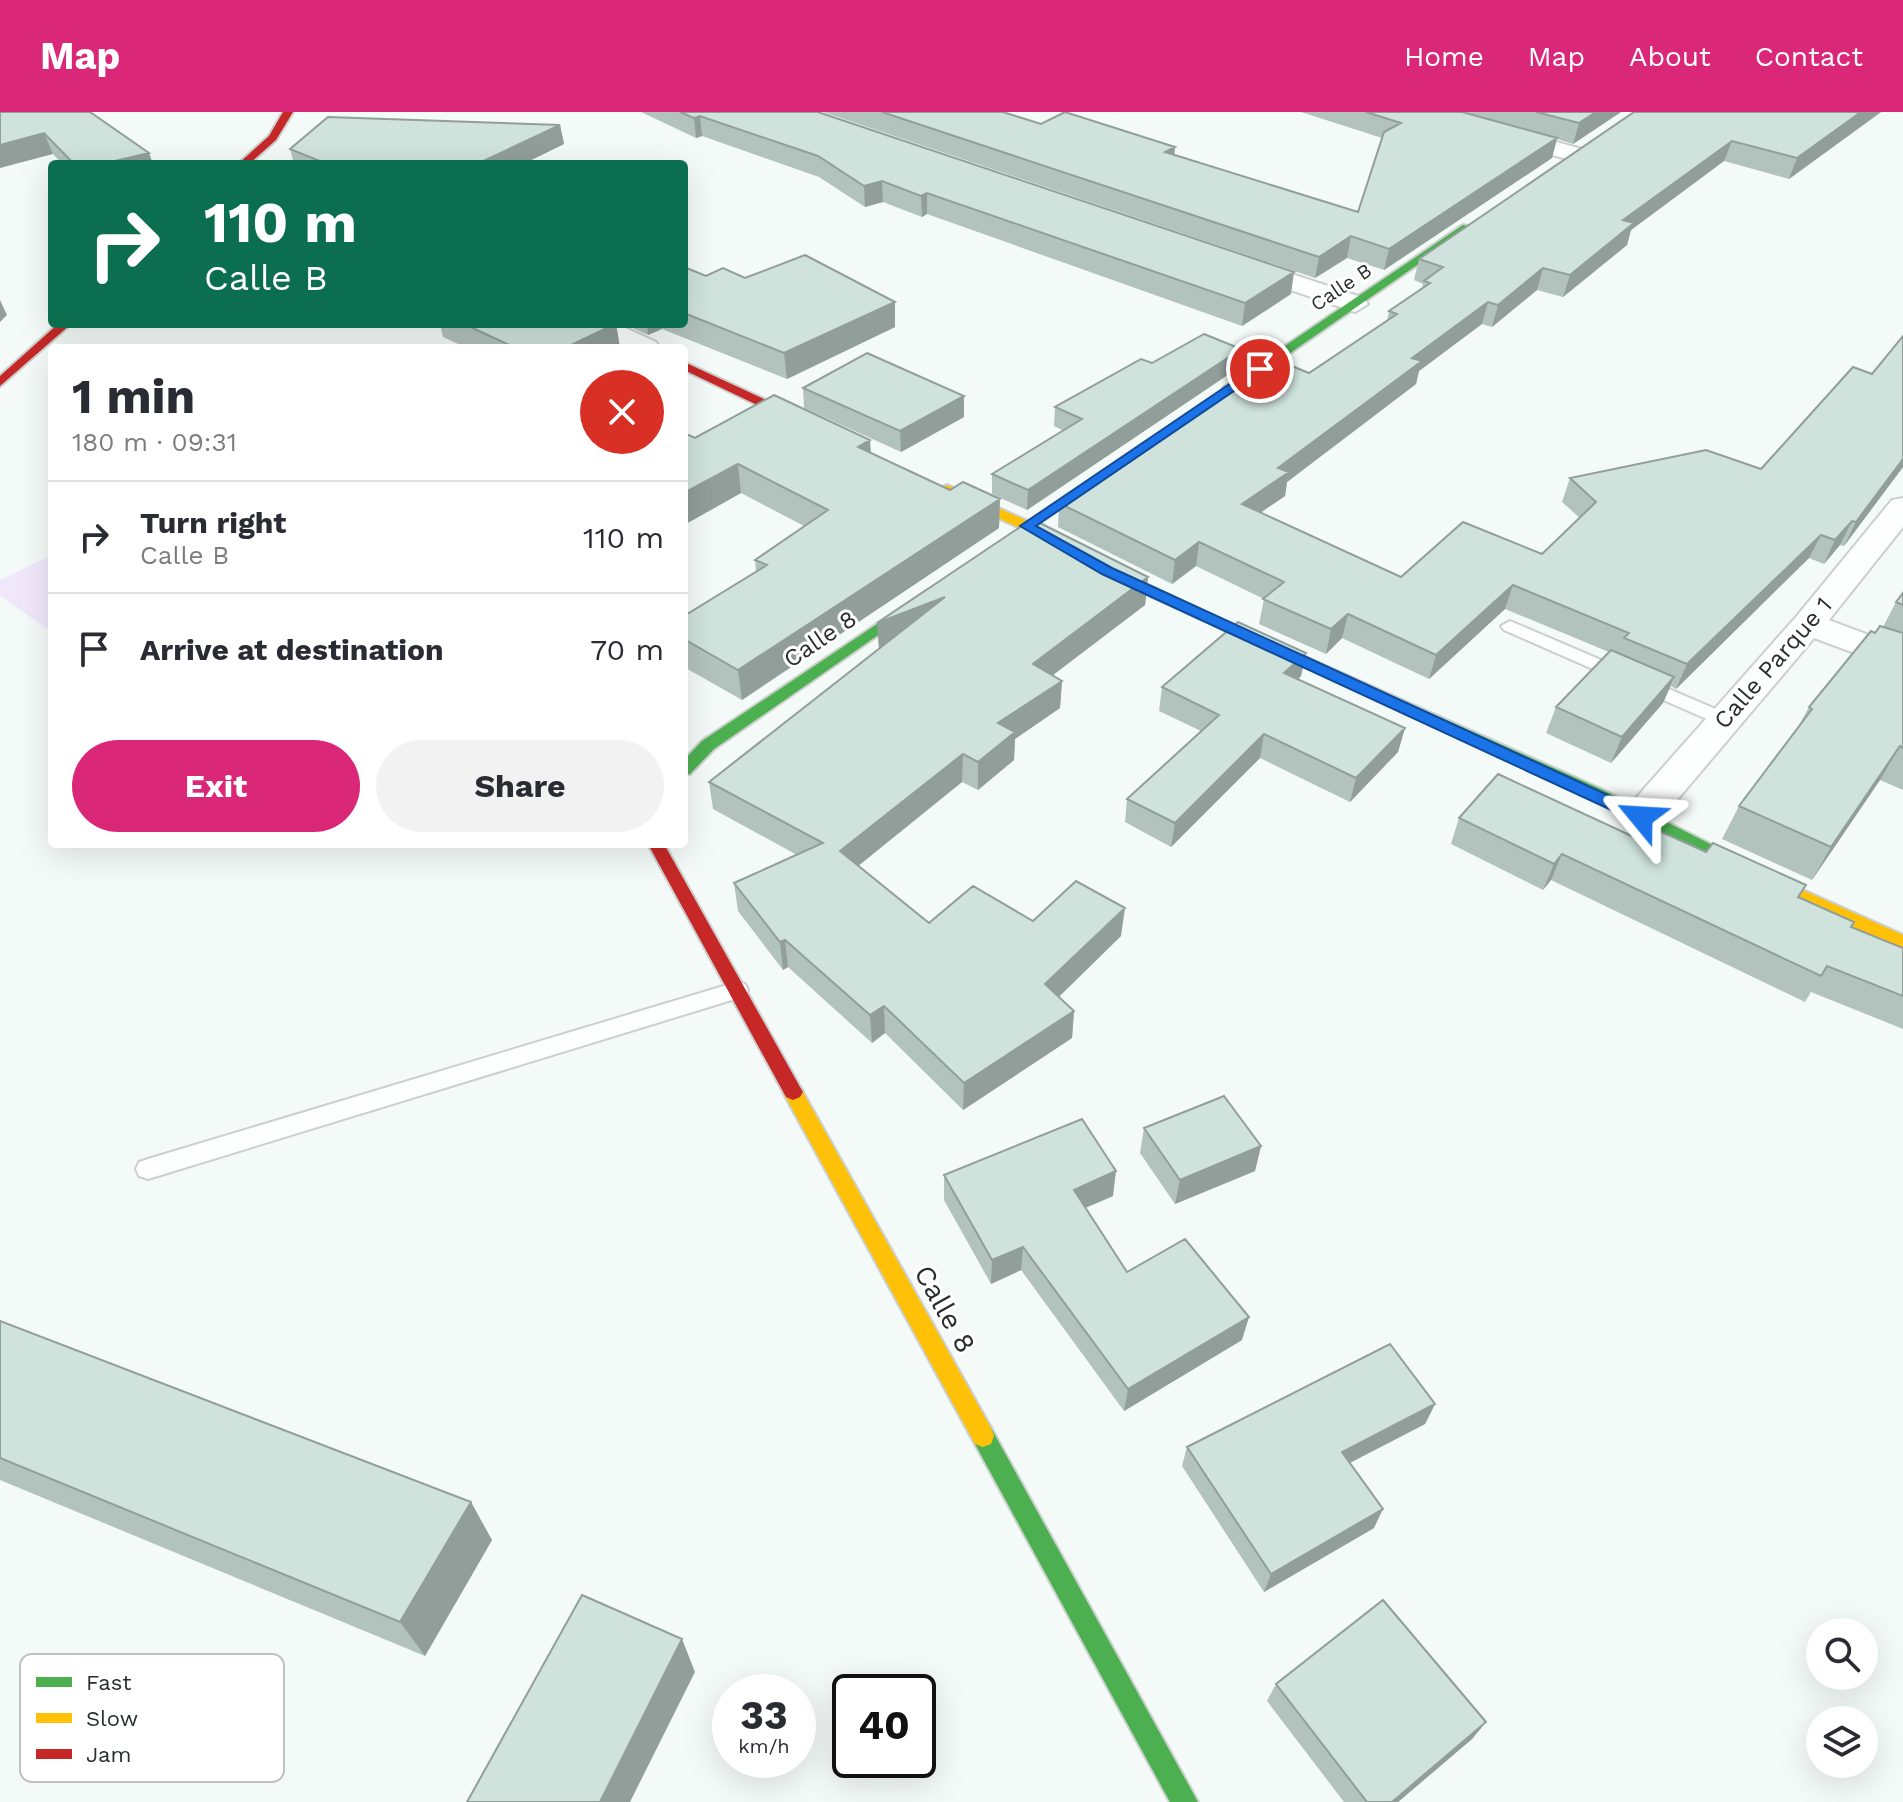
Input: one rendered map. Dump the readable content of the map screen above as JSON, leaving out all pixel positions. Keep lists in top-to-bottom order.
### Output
{
  "streets": {
    "street": ["Calle B", "Calle 8", "Calle Parque 1"]
  },
  "legend": ["Fast", "Slow", "Jam"],
  "page": {
    "header": "Map",
    "nav": [
      "Home",
      "Map",
      "About",
      "Contact"
    ],
    "turn": ["110 m", "Calle B"],
    "heading": ["1 min", "180 m · 09:31"],
    "list": [
      {
        "name": "Turn right",
        "note": "Calle B",
        "value": "110 m"
      },
      {
        "name": "Arrive at destination",
        "value": "70 m"
      }
    ],
    "buttons": ["Exit", "Share"],
    "speed": "33 km/h",
    "limit": "40"
  }
}
